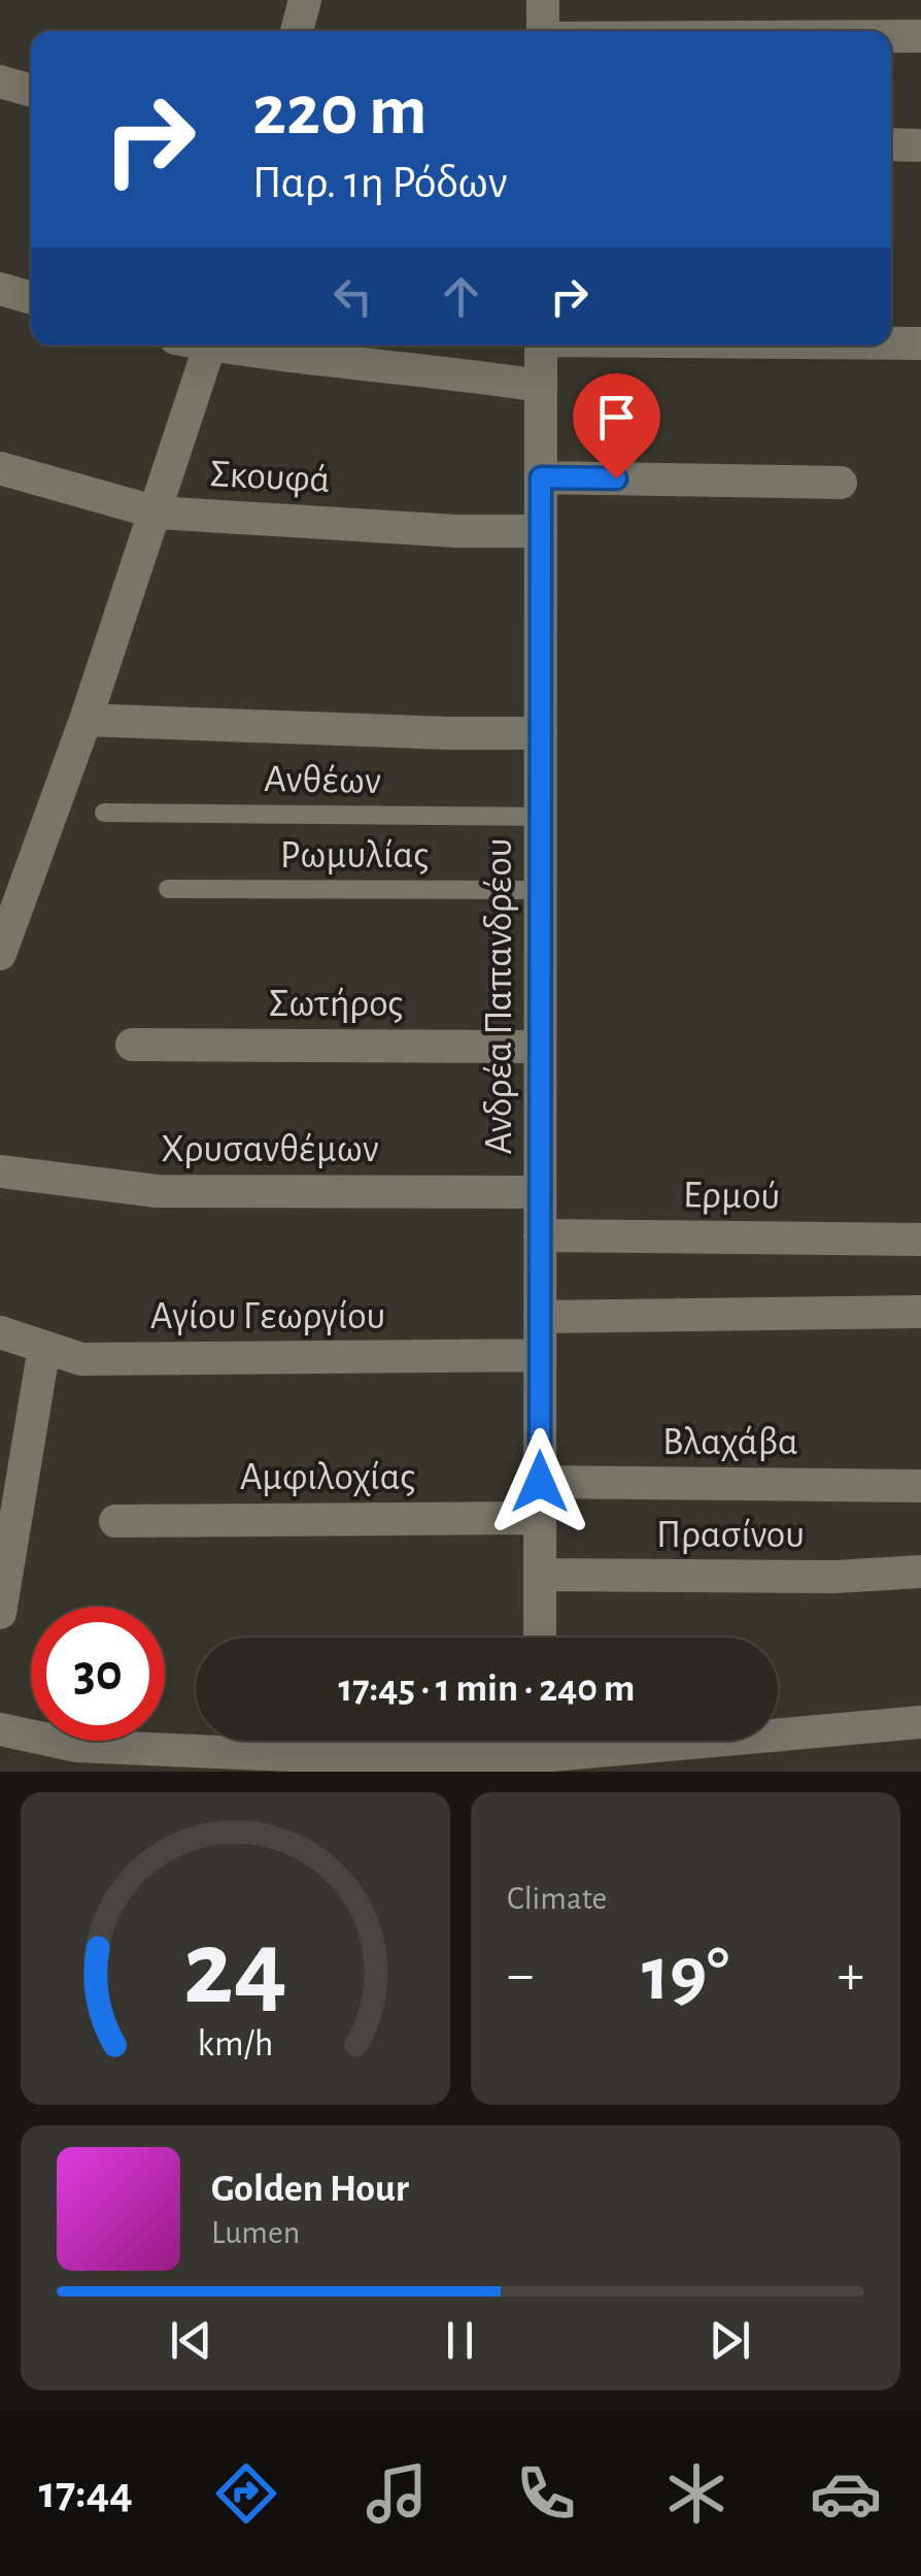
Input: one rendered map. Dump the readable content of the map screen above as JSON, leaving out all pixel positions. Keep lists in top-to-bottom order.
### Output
{
  "streets": {
    "street": [
      "Σκουφά",
      "Ανδρέα Παπανδρέου",
      "Σωτήρος",
      "Χρυσανθέμων",
      "Ερμού",
      "Αγίου Γεωργίου",
      "Βλαχάβα",
      "Αμφιλοχίας",
      "Πρασίνου"
    ],
    "lane": ["Ανθέων", "Ρωμυλίας"]
  },
  "crossings": [
    ["Σκουφά", "Ανδρέα Παπανδρέου"],
    ["Ανθέων", "Ανδρέα Παπανδρέου"],
    ["Ρωμυλίας", "Ανδρέα Παπανδρέου"],
    ["Ανδρέα Παπανδρέου", "Σωτήρος"],
    ["Ανδρέα Παπανδρέου", "Χρυσανθέμων"],
    ["Ανδρέα Παπανδρέου", "Ερμού"],
    ["Ανδρέα Παπανδρέου", "Αγίου Γεωργίου"],
    ["Ανδρέα Παπανδρέου", "Βλαχάβα"],
    ["Ανδρέα Παπανδρέου", "Αμφιλοχίας"],
    ["Ανδρέα Παπανδρέου", "Πρασίνου"]
  ],
  "page": {
    "turn": ["220 m", "Παρ. 1η Ρόδων"],
    "limit": "30",
    "trip": "17:45 · 1 min · 240 m",
    "tile": "Climate",
    "heat": ["−", "19°", "+"],
    "song": ["Golden Hour", "Lumen"],
    "tabs": "17:44",
    "gauge": ["24", "km/h"]
  }
}
